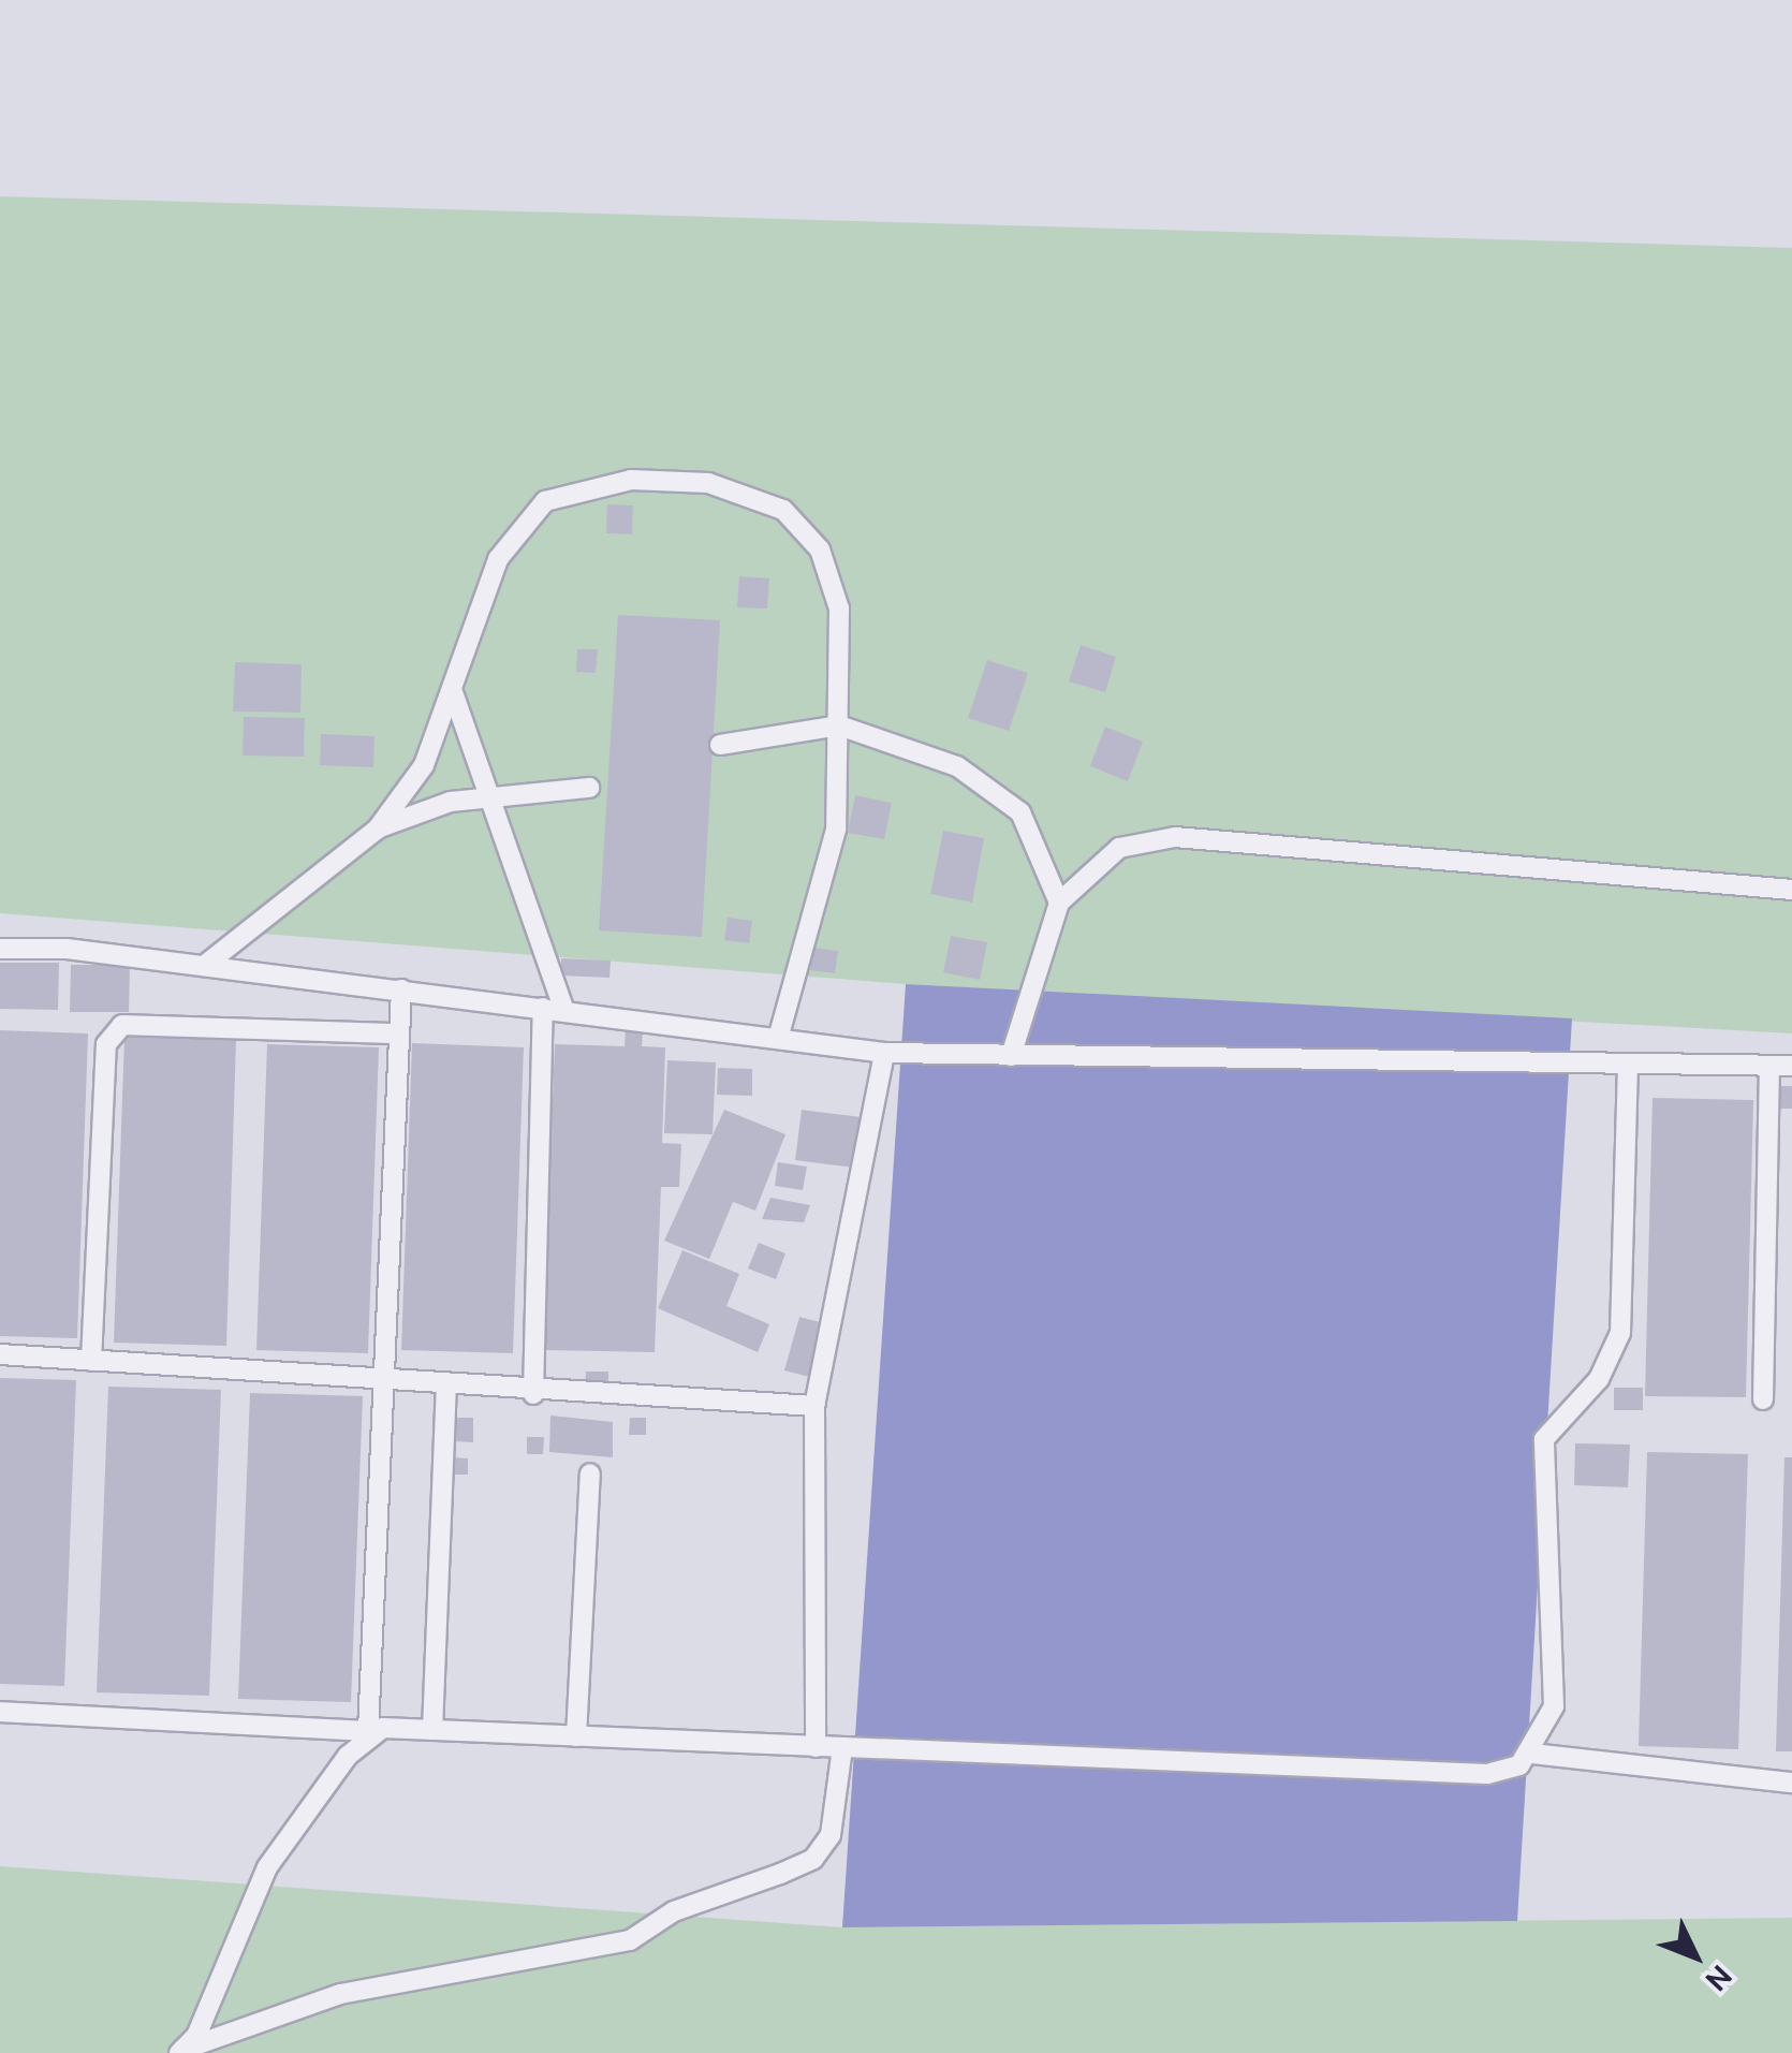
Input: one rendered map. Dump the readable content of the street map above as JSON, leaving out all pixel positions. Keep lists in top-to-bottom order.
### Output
{
  "north": "bottom right"
}
